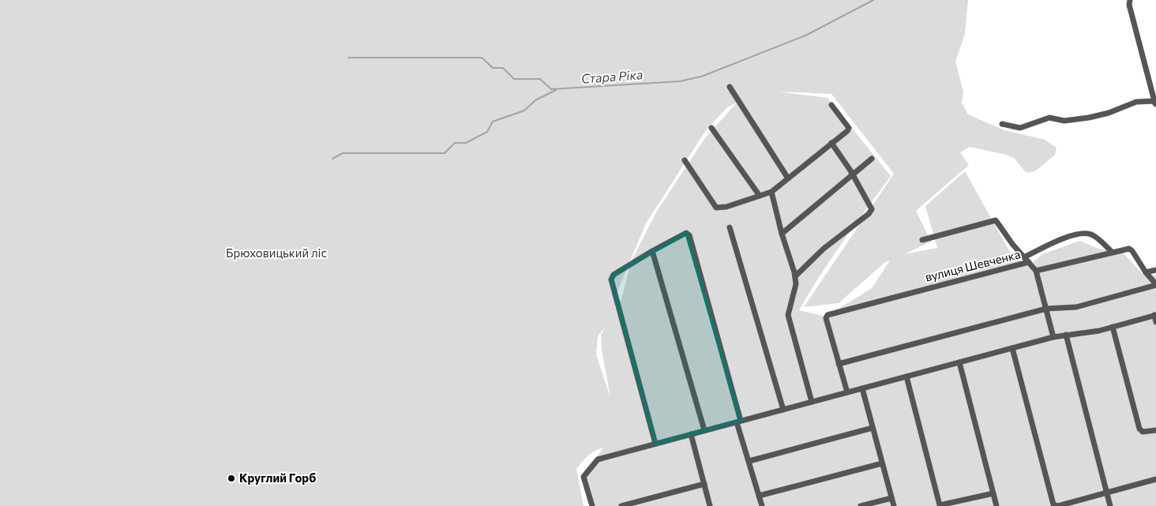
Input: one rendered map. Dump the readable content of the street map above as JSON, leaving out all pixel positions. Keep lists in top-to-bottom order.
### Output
{
  "streets": {
    "street": ["вулиця Шевченка"]
  },
  "water": ["Стара Ріка"],
  "parks": ["Брюховицький ліс"],
  "places": ["Круглий Горб"]
}
